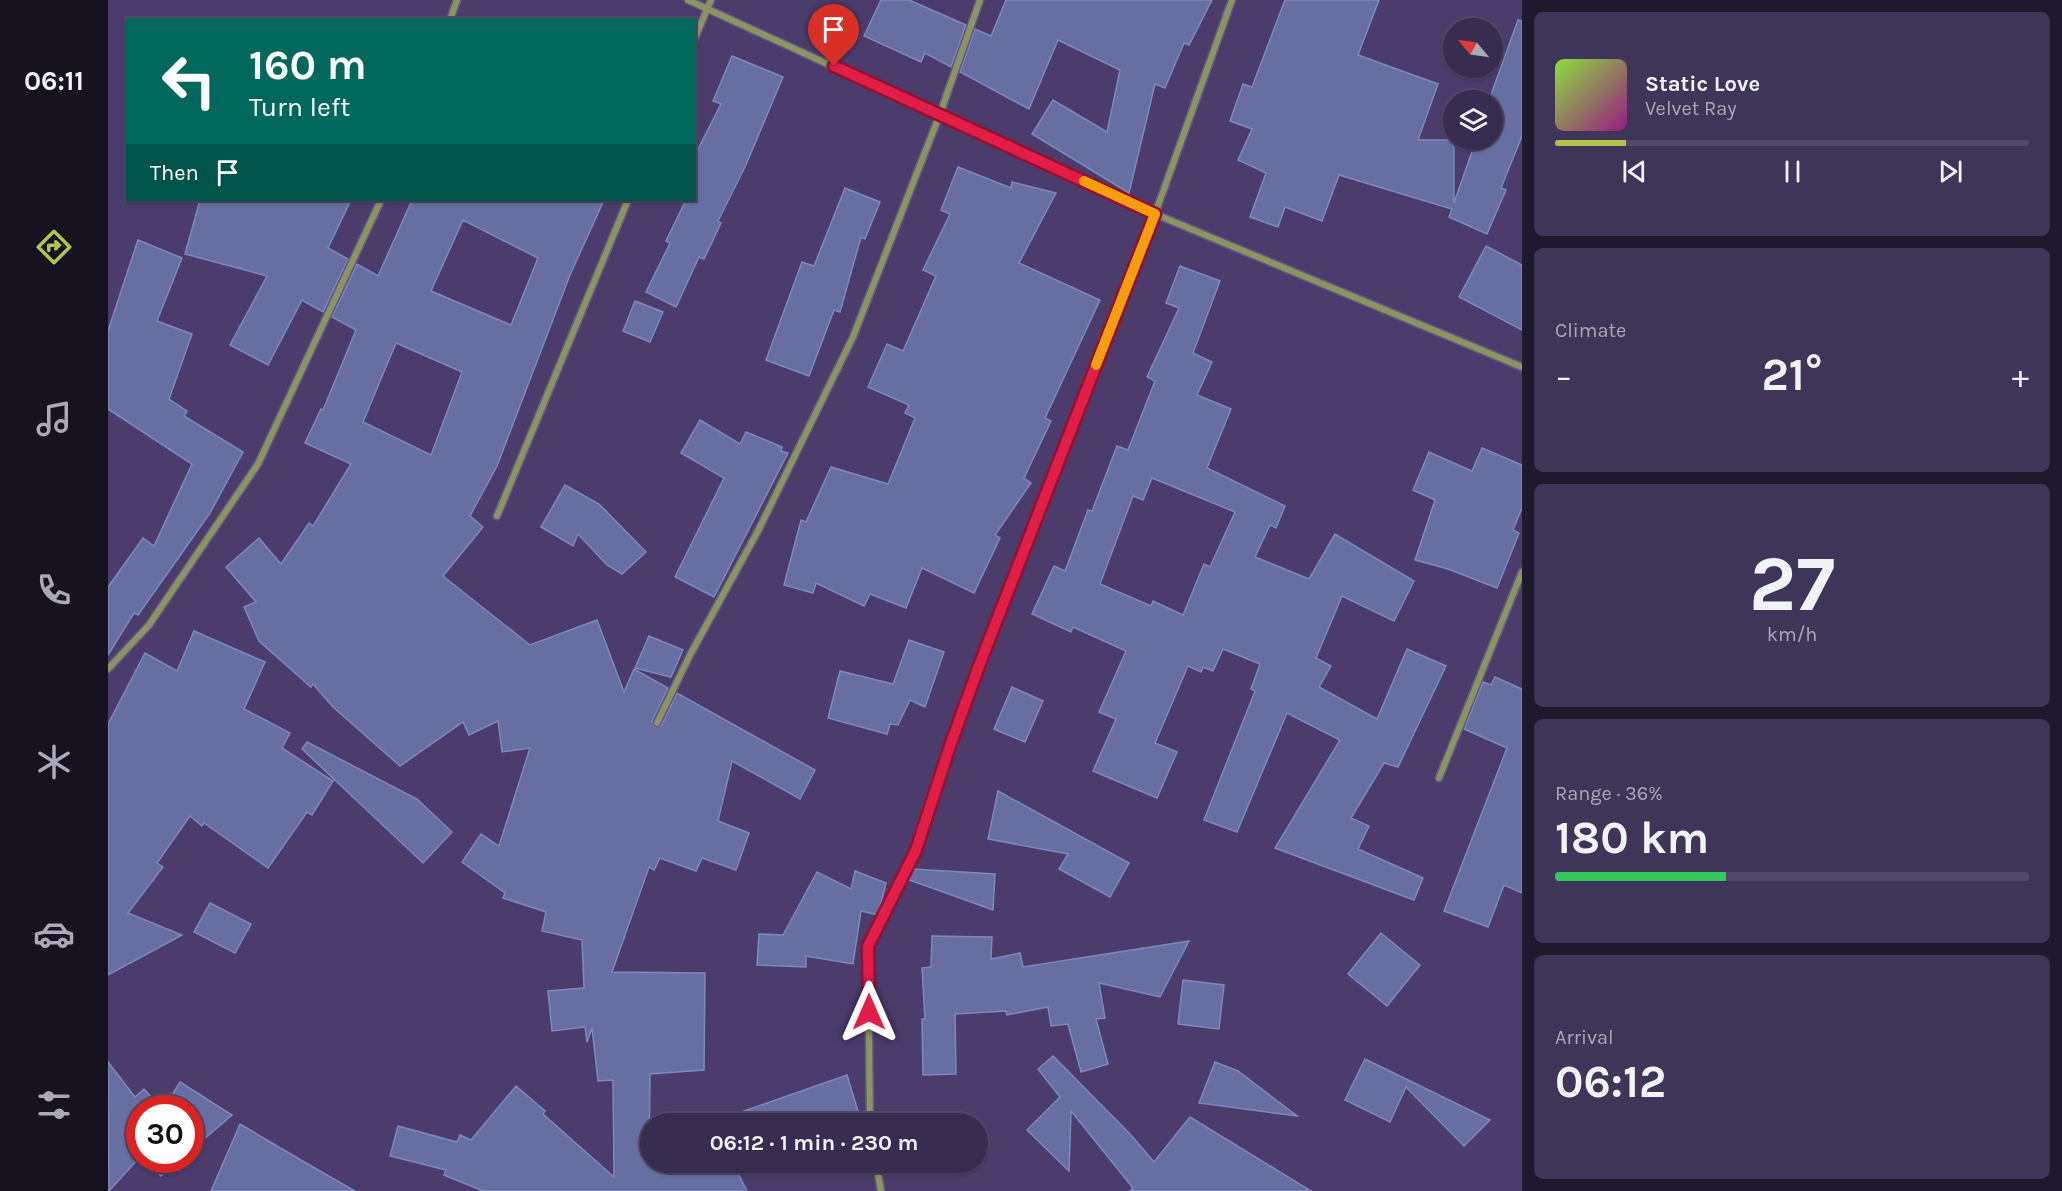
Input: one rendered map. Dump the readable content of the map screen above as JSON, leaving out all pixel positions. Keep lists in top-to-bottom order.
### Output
{
  "north": "top left",
  "page": {
    "tabs": "06:11",
    "turn": ["160 m", "Turn left"],
    "song": ["Static Love", "Velvet Ray"],
    "then": "Then",
    "tile": [
      "Climate",
      ["27", "km/h"],
      ["Range · 36%", "180 km"],
      ["Arrival", "06:12"]
    ],
    "heat": ["−", "21°", "+"],
    "limit": "30",
    "trip": "06:12 · 1 min · 230 m"
  }
}
